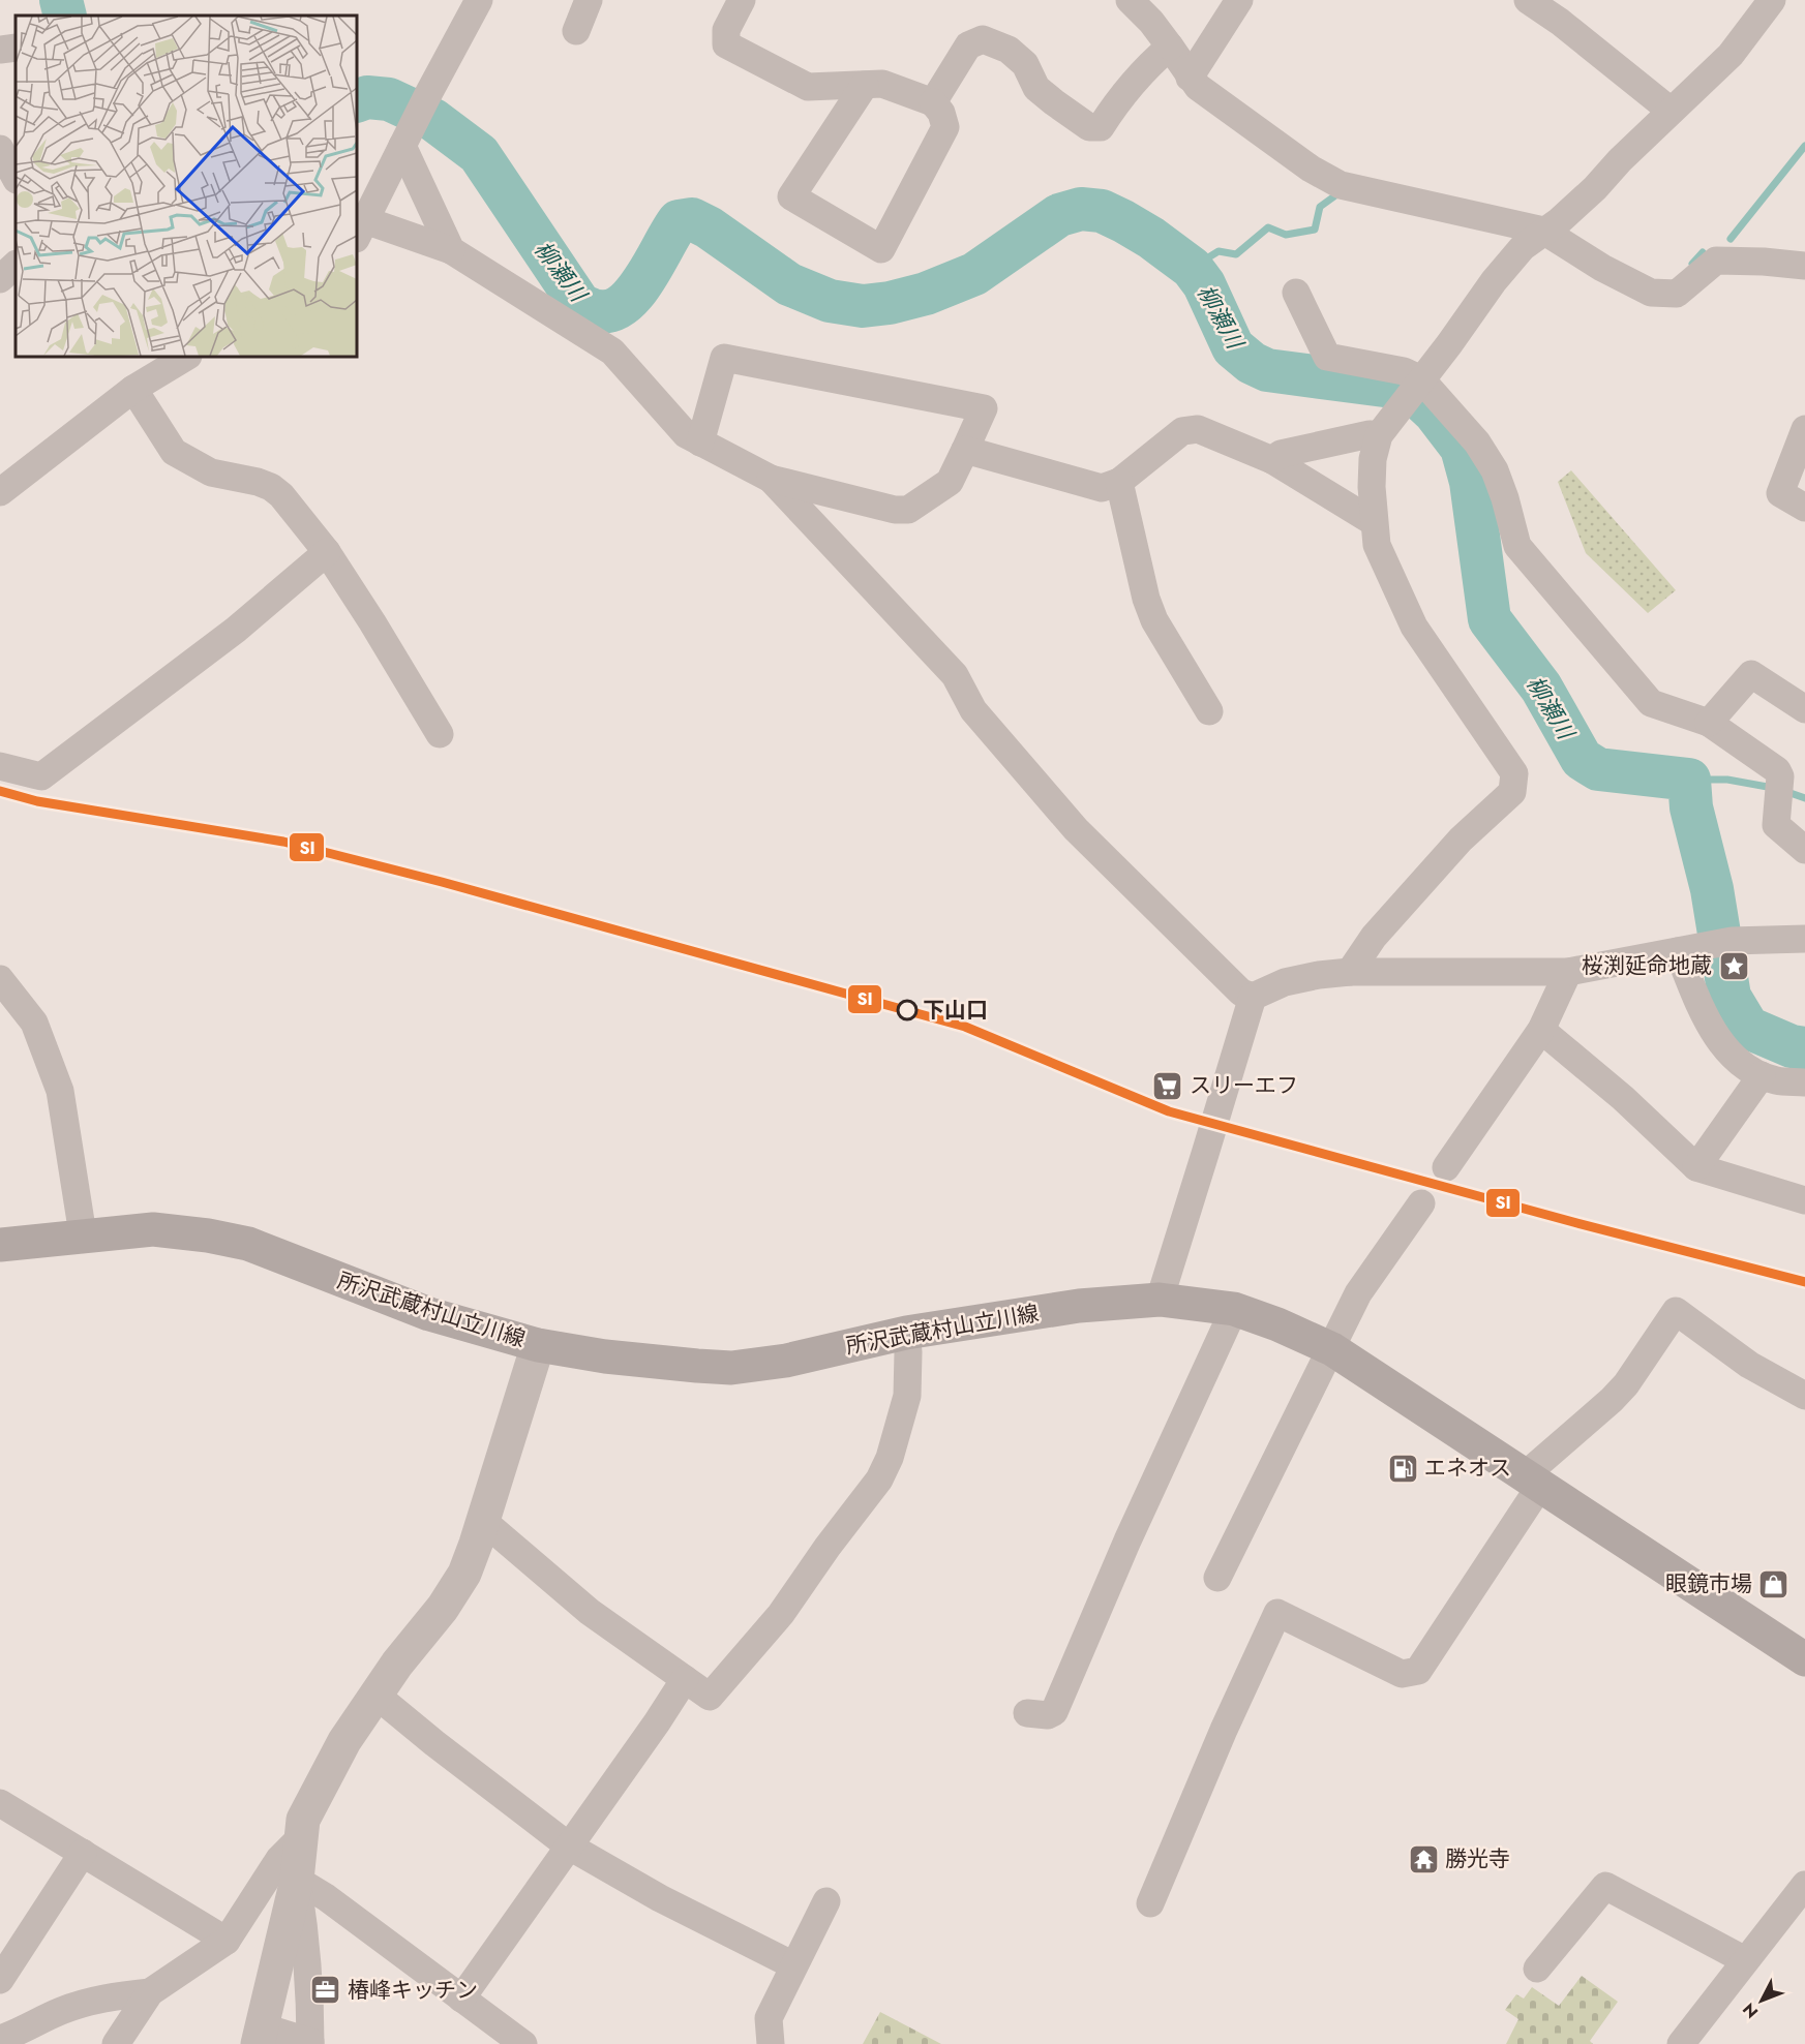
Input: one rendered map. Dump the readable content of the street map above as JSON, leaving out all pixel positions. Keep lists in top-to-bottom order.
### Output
{
  "streets": {
    "main road": ["所沢武蔵村山立川線"]
  },
  "water": ["柳瀬川"],
  "places": {
    "place": ["桜渕延命地蔵"],
    "other": ["下山口"],
    "supermarket": ["スリーエフ"],
    "fuel station": ["エネオス"],
    "shop": ["眼鏡市場"],
    "temple": ["勝光寺"],
    "office": ["椿峰キッチン"]
  },
  "lines": ["transit line SI"],
  "north": "bottom left"
}
